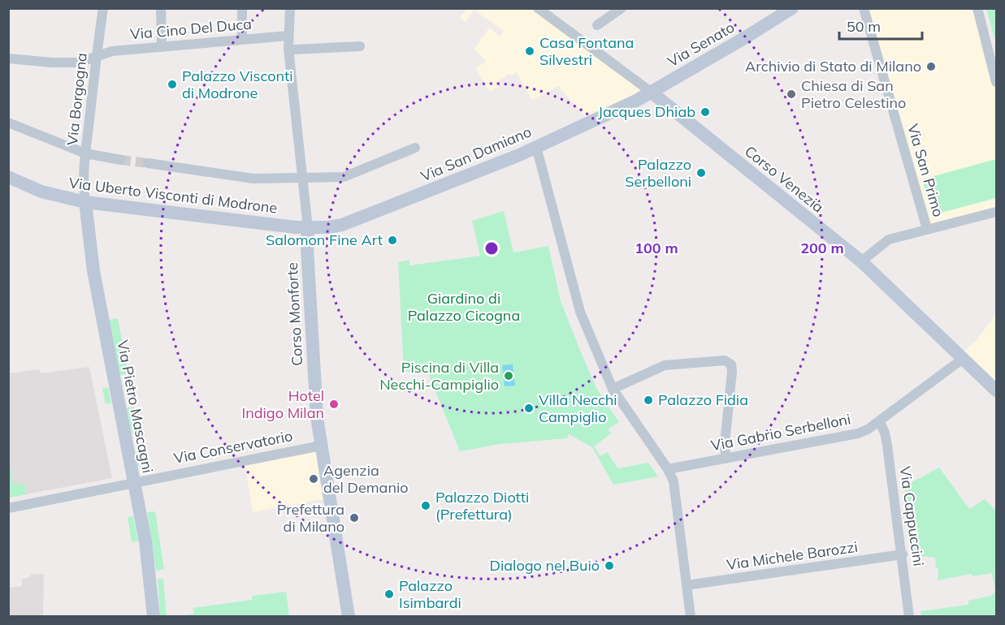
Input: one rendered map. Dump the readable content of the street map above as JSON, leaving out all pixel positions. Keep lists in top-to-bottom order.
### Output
{
  "streets": {
    "street": [
      "Via Cino Del Duca",
      "Via Senato",
      "Via Borgogna",
      "Via San Damiano",
      "Via San Primo",
      "Corso Venezia",
      "Via Uberto Visconti di Modrone",
      "Corso Monforte",
      "Via Pietro Mascagni",
      "Via Gabrio Serbelloni",
      "Via Conservatorio",
      "Via Cappuccini",
      "Via Michele Barozzi"
    ]
  },
  "crossings": [
    ["Via Cino Del Duca", "Via Borgogna"],
    ["Via Cino Del Duca", "Corso Monforte"],
    ["Via Senato", "Via San Damiano"],
    ["Via Senato", "Corso Venezia"],
    ["Via Borgogna", "Via Uberto Visconti di Modrone"],
    ["Via Borgogna", "Via Pietro Mascagni"],
    ["Via San Damiano", "Corso Venezia"],
    ["Via San Damiano", "Via Uberto Visconti di Modrone"],
    ["Via San Damiano", "Corso Monforte"],
    ["Corso Venezia", "Via Gabrio Serbelloni"],
    ["Via Uberto Visconti di Modrone", "Corso Monforte"],
    ["Via Uberto Visconti di Modrone", "Via Pietro Mascagni"],
    ["Corso Monforte", "Via Conservatorio"],
    ["Via Pietro Mascagni", "Via Conservatorio"],
    ["Via Gabrio Serbelloni", "Via Cappuccini"],
    ["Via Cappuccini", "Via Michele Barozzi"]
  ],
  "parks": ["Giardino di Palazzo Cicogna"],
  "places": [
    "Casa Fontana Silvestri",
    "Archivio di Stato di Milano",
    "Palazzo Visconti di Modrone",
    "Chiesa di San Pietro Celestino",
    "Jacques Dhiab",
    "Palazzo Serbelloni",
    "Salomon Fine Art",
    "Piscina di Villa Necchi-Campiglio",
    "Palazzo Fidia",
    "Hotel Indigo Milan",
    "Villa Necchi Campiglio",
    "Agenzia del Demanio",
    "Palazzo Diotti (Prefettura)",
    "Prefettura di Milano",
    "Dialogo nel Buio",
    "Palazzo Isimbardi"
  ],
  "scale_bar": "50 m",
  "rings": ["100 m", "200 m"]
}
